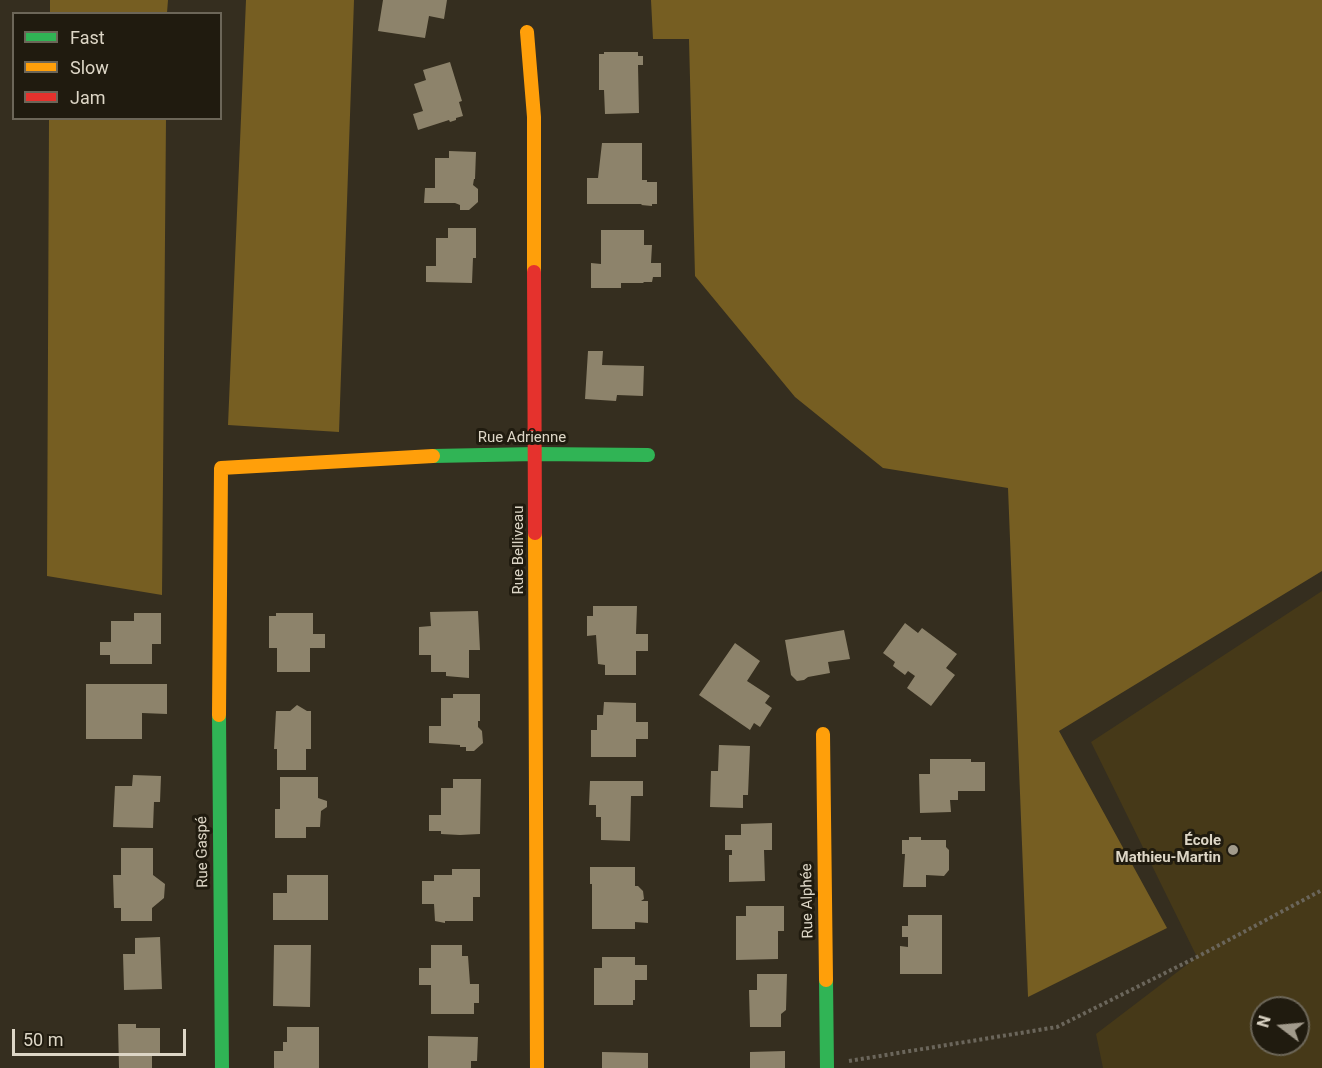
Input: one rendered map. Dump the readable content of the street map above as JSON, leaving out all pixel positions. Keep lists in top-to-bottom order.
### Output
{
  "streets": {
    "street": [
      "Rue Adrienne",
      "Rue Belliveau",
      "Rue Gaspé",
      "Rue Alphée"
    ]
  },
  "crossings": [
    ["Rue Adrienne", "Rue Belliveau"],
    ["Rue Adrienne", "Rue Gaspé"]
  ],
  "places": ["École Mathieu-Martin"],
  "legend": ["Fast", "Slow", "Jam"],
  "scale_bar": "50 m",
  "north": "left"
}
